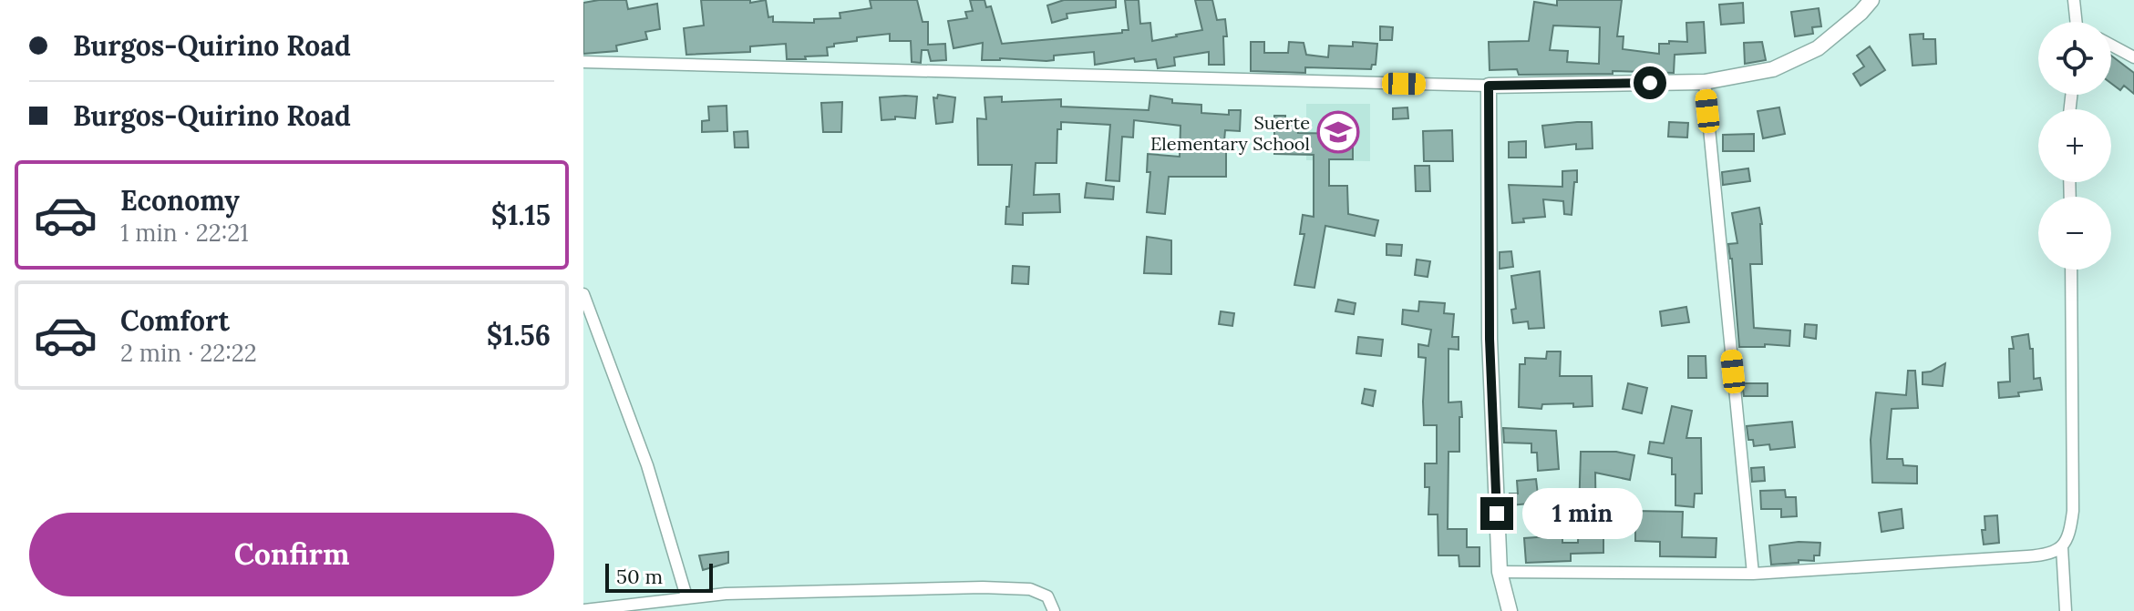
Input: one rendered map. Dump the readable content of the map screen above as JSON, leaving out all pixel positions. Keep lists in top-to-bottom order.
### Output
{
  "places": {
    "school or university": ["Suerte Elementary School"]
  },
  "scale_bar": "50 m",
  "page": {
    "banner": ["Burgos-Quirino Road", "Burgos-Quirino Road"],
    "map_buttons": ["+", "−"],
    "list": [
      {
        "name": "Economy",
        "note": "1 min · 22:21",
        "value": "$1.15"
      },
      {
        "name": "Comfort",
        "note": "2 min · 22:22",
        "value": "$1.56"
      }
    ],
    "bubble": "1 min",
    "buttons": "Confirm",
    "scale": "50 m"
  }
}
